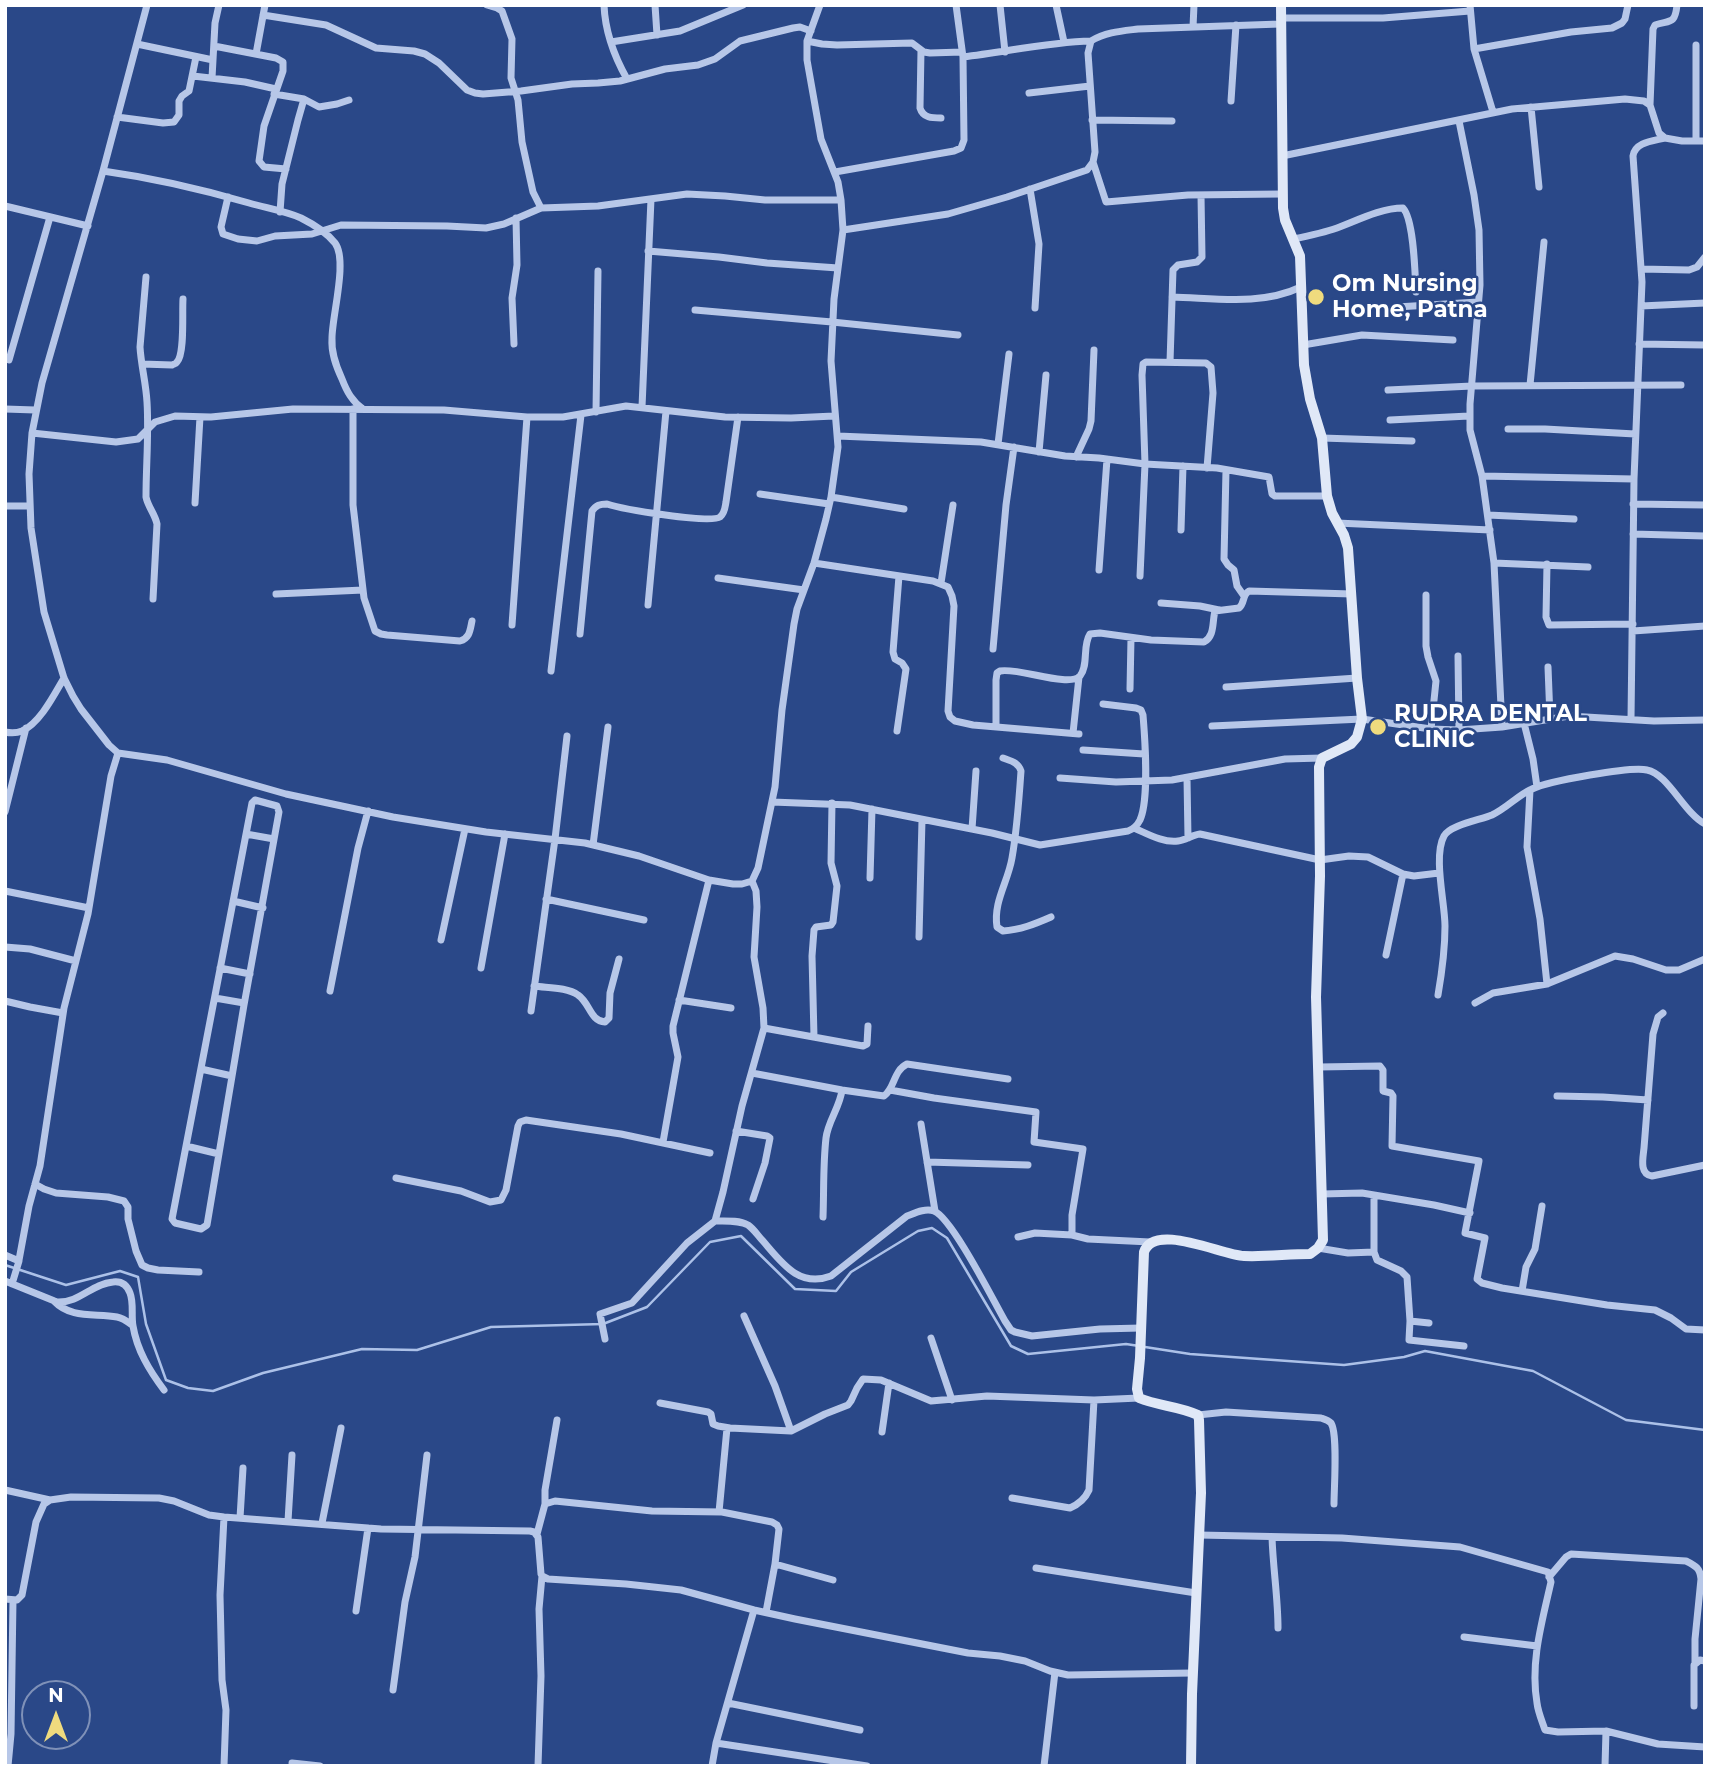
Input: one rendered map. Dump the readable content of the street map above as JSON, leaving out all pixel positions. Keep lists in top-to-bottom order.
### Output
{
  "places": ["Om Nursing Home, Patna", "RUDRA DENTAL CLINIC"],
  "north": "top"
}
